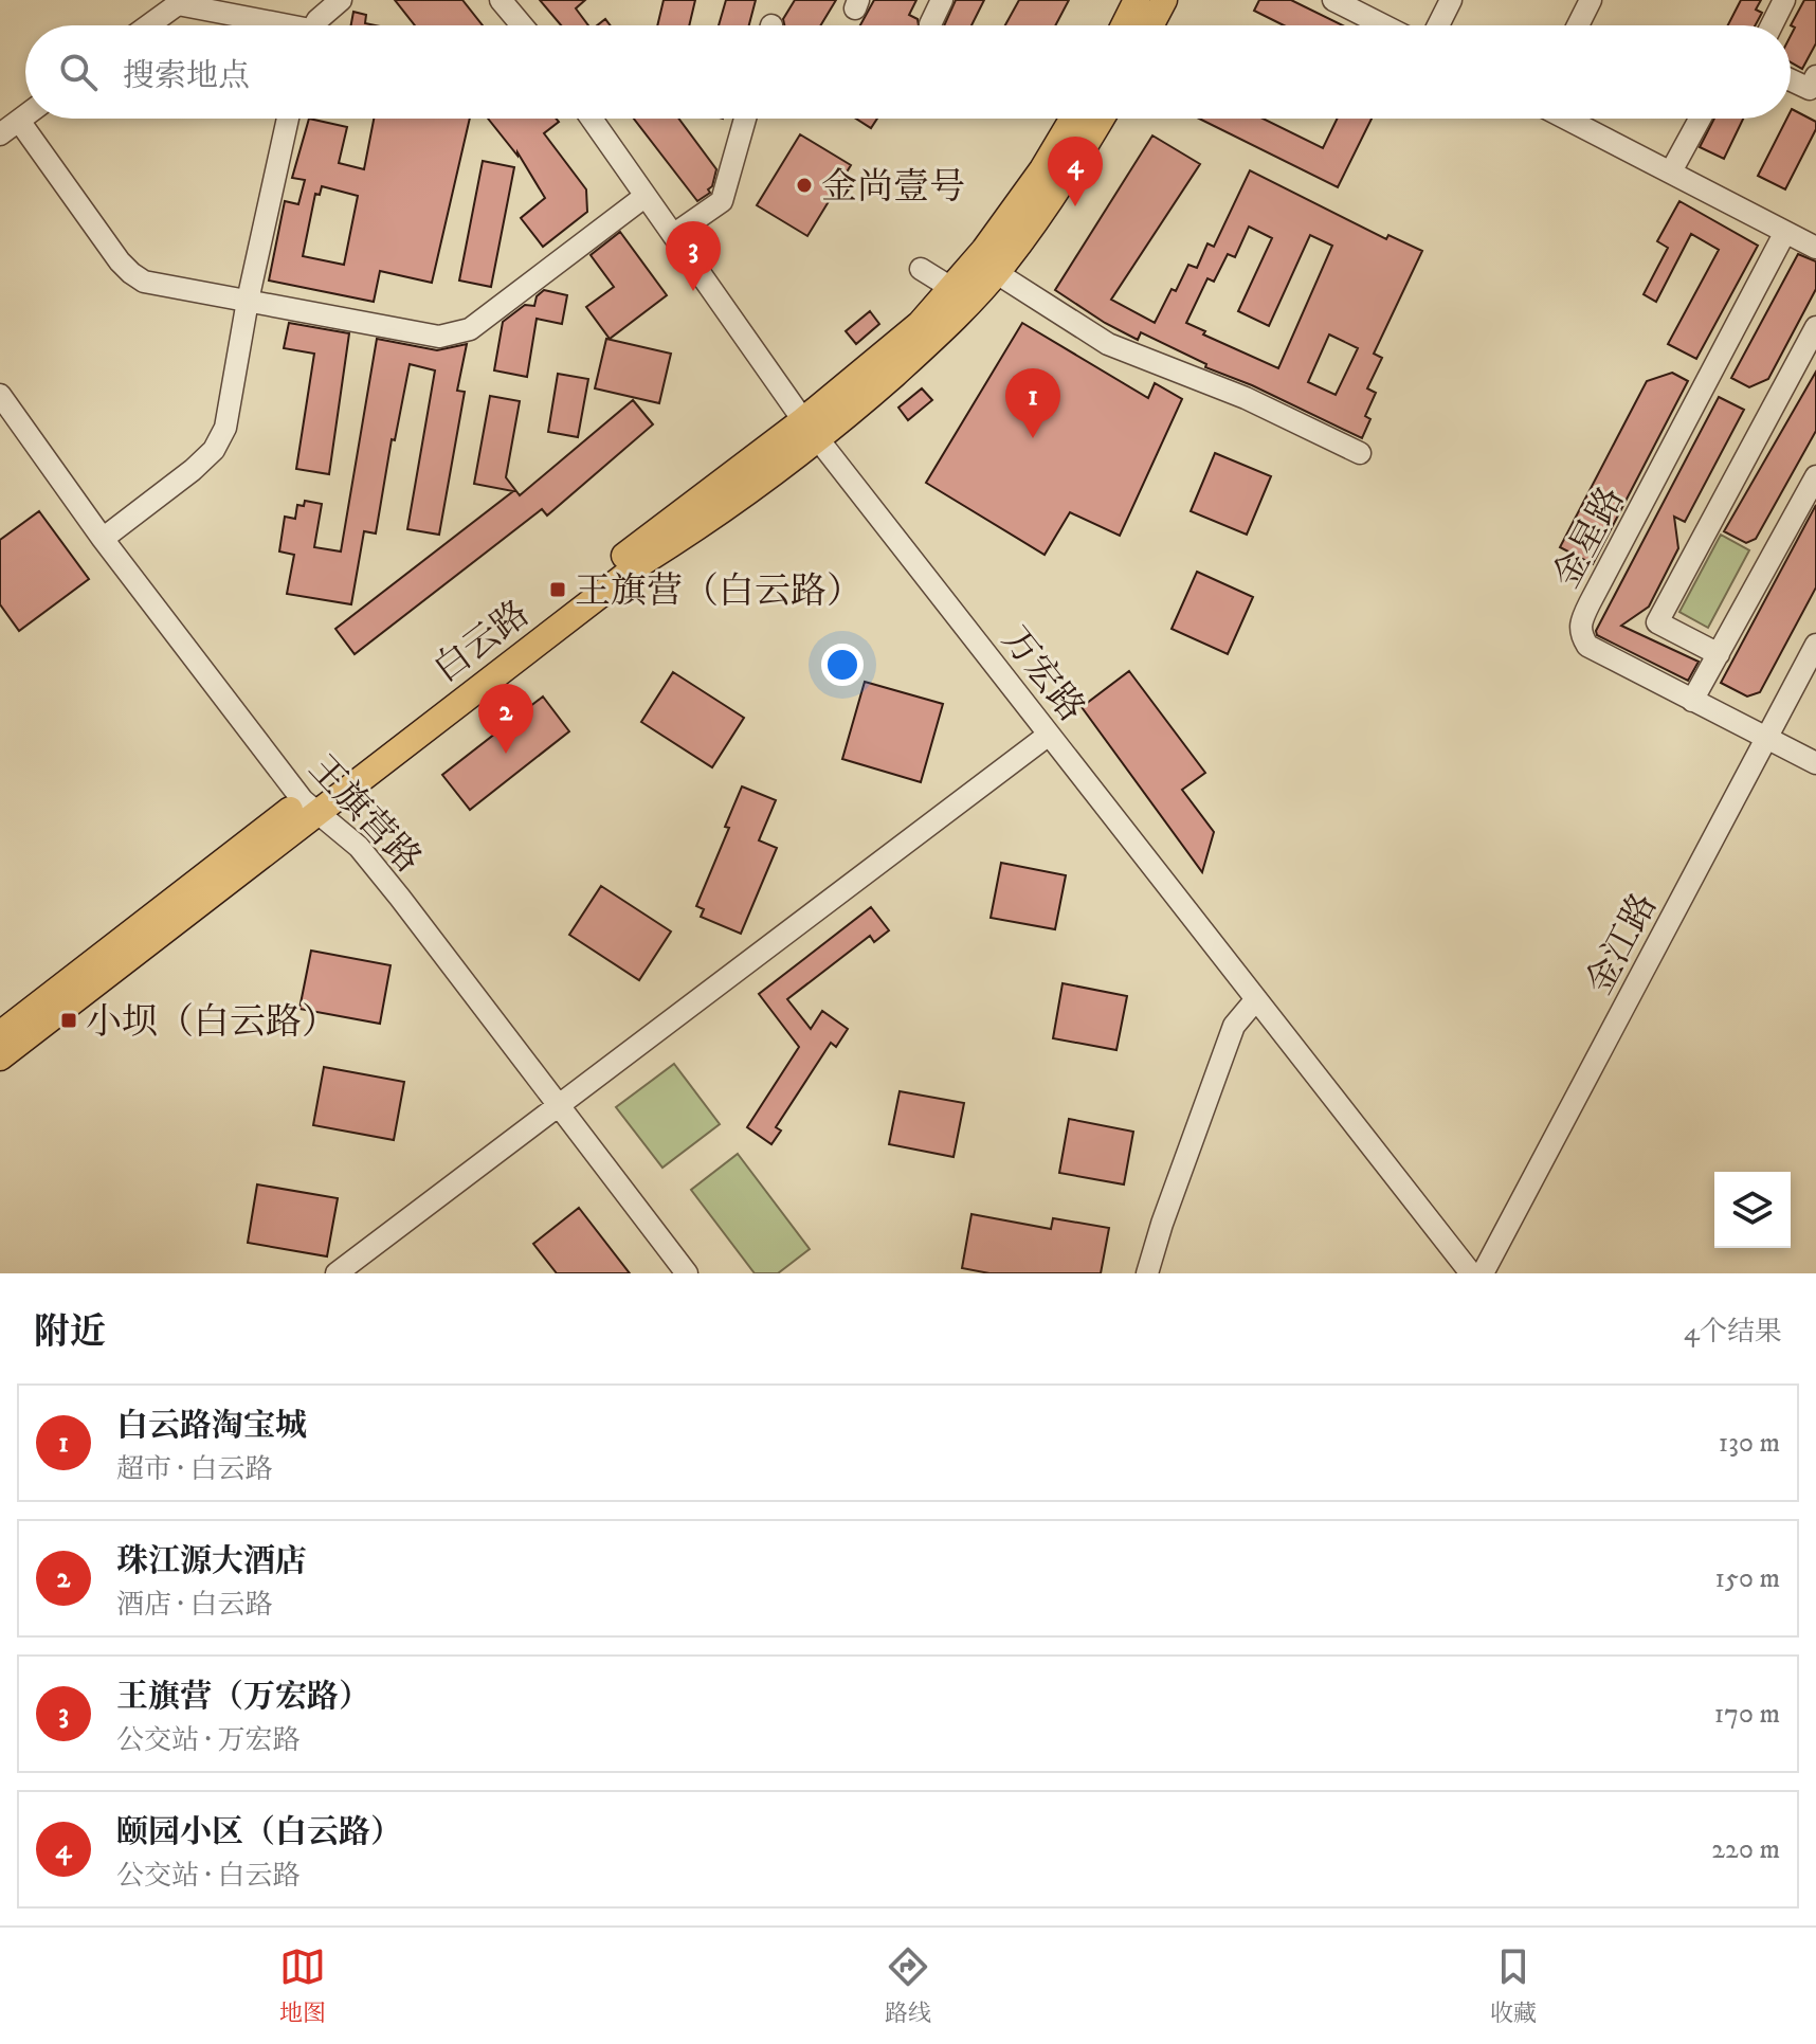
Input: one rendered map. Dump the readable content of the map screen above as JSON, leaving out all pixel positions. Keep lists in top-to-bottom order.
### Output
{
  "streets": {
    "main road": ["白云路"],
    "street": [
      "金星路",
      "万宏路",
      "王旗营路",
      "金江路"
    ]
  },
  "crossings": [
    ["金星路", "金江路"],
    ["白云路", "万宏路"],
    ["白云路", "王旗营路"]
  ],
  "places": {
    "other": ["金尚壹号"],
    "transit": ["王旗营（白云路）", "小坝（白云路）"]
  },
  "page": {
    "search": "搜索地点",
    "pins": [
      "4",
      "3",
      "1",
      "2"
    ],
    "heading": ["附近", "4个结果"],
    "list": [
      {
        "mark": "1",
        "name": "白云路淘宝城",
        "note": "超市 · 白云路",
        "value": "130 m"
      },
      {
        "mark": "2",
        "name": "珠江源大酒店",
        "note": "酒店 · 白云路",
        "value": "150 m"
      },
      {
        "mark": "3",
        "name": "王旗营（万宏路）",
        "note": "公交站 · 万宏路",
        "value": "170 m"
      },
      {
        "mark": "4",
        "name": "颐园小区（白云路）",
        "note": "公交站 · 白云路",
        "value": "220 m"
      }
    ],
    "nav": ["地图", "路线", "收藏"]
  }
}
